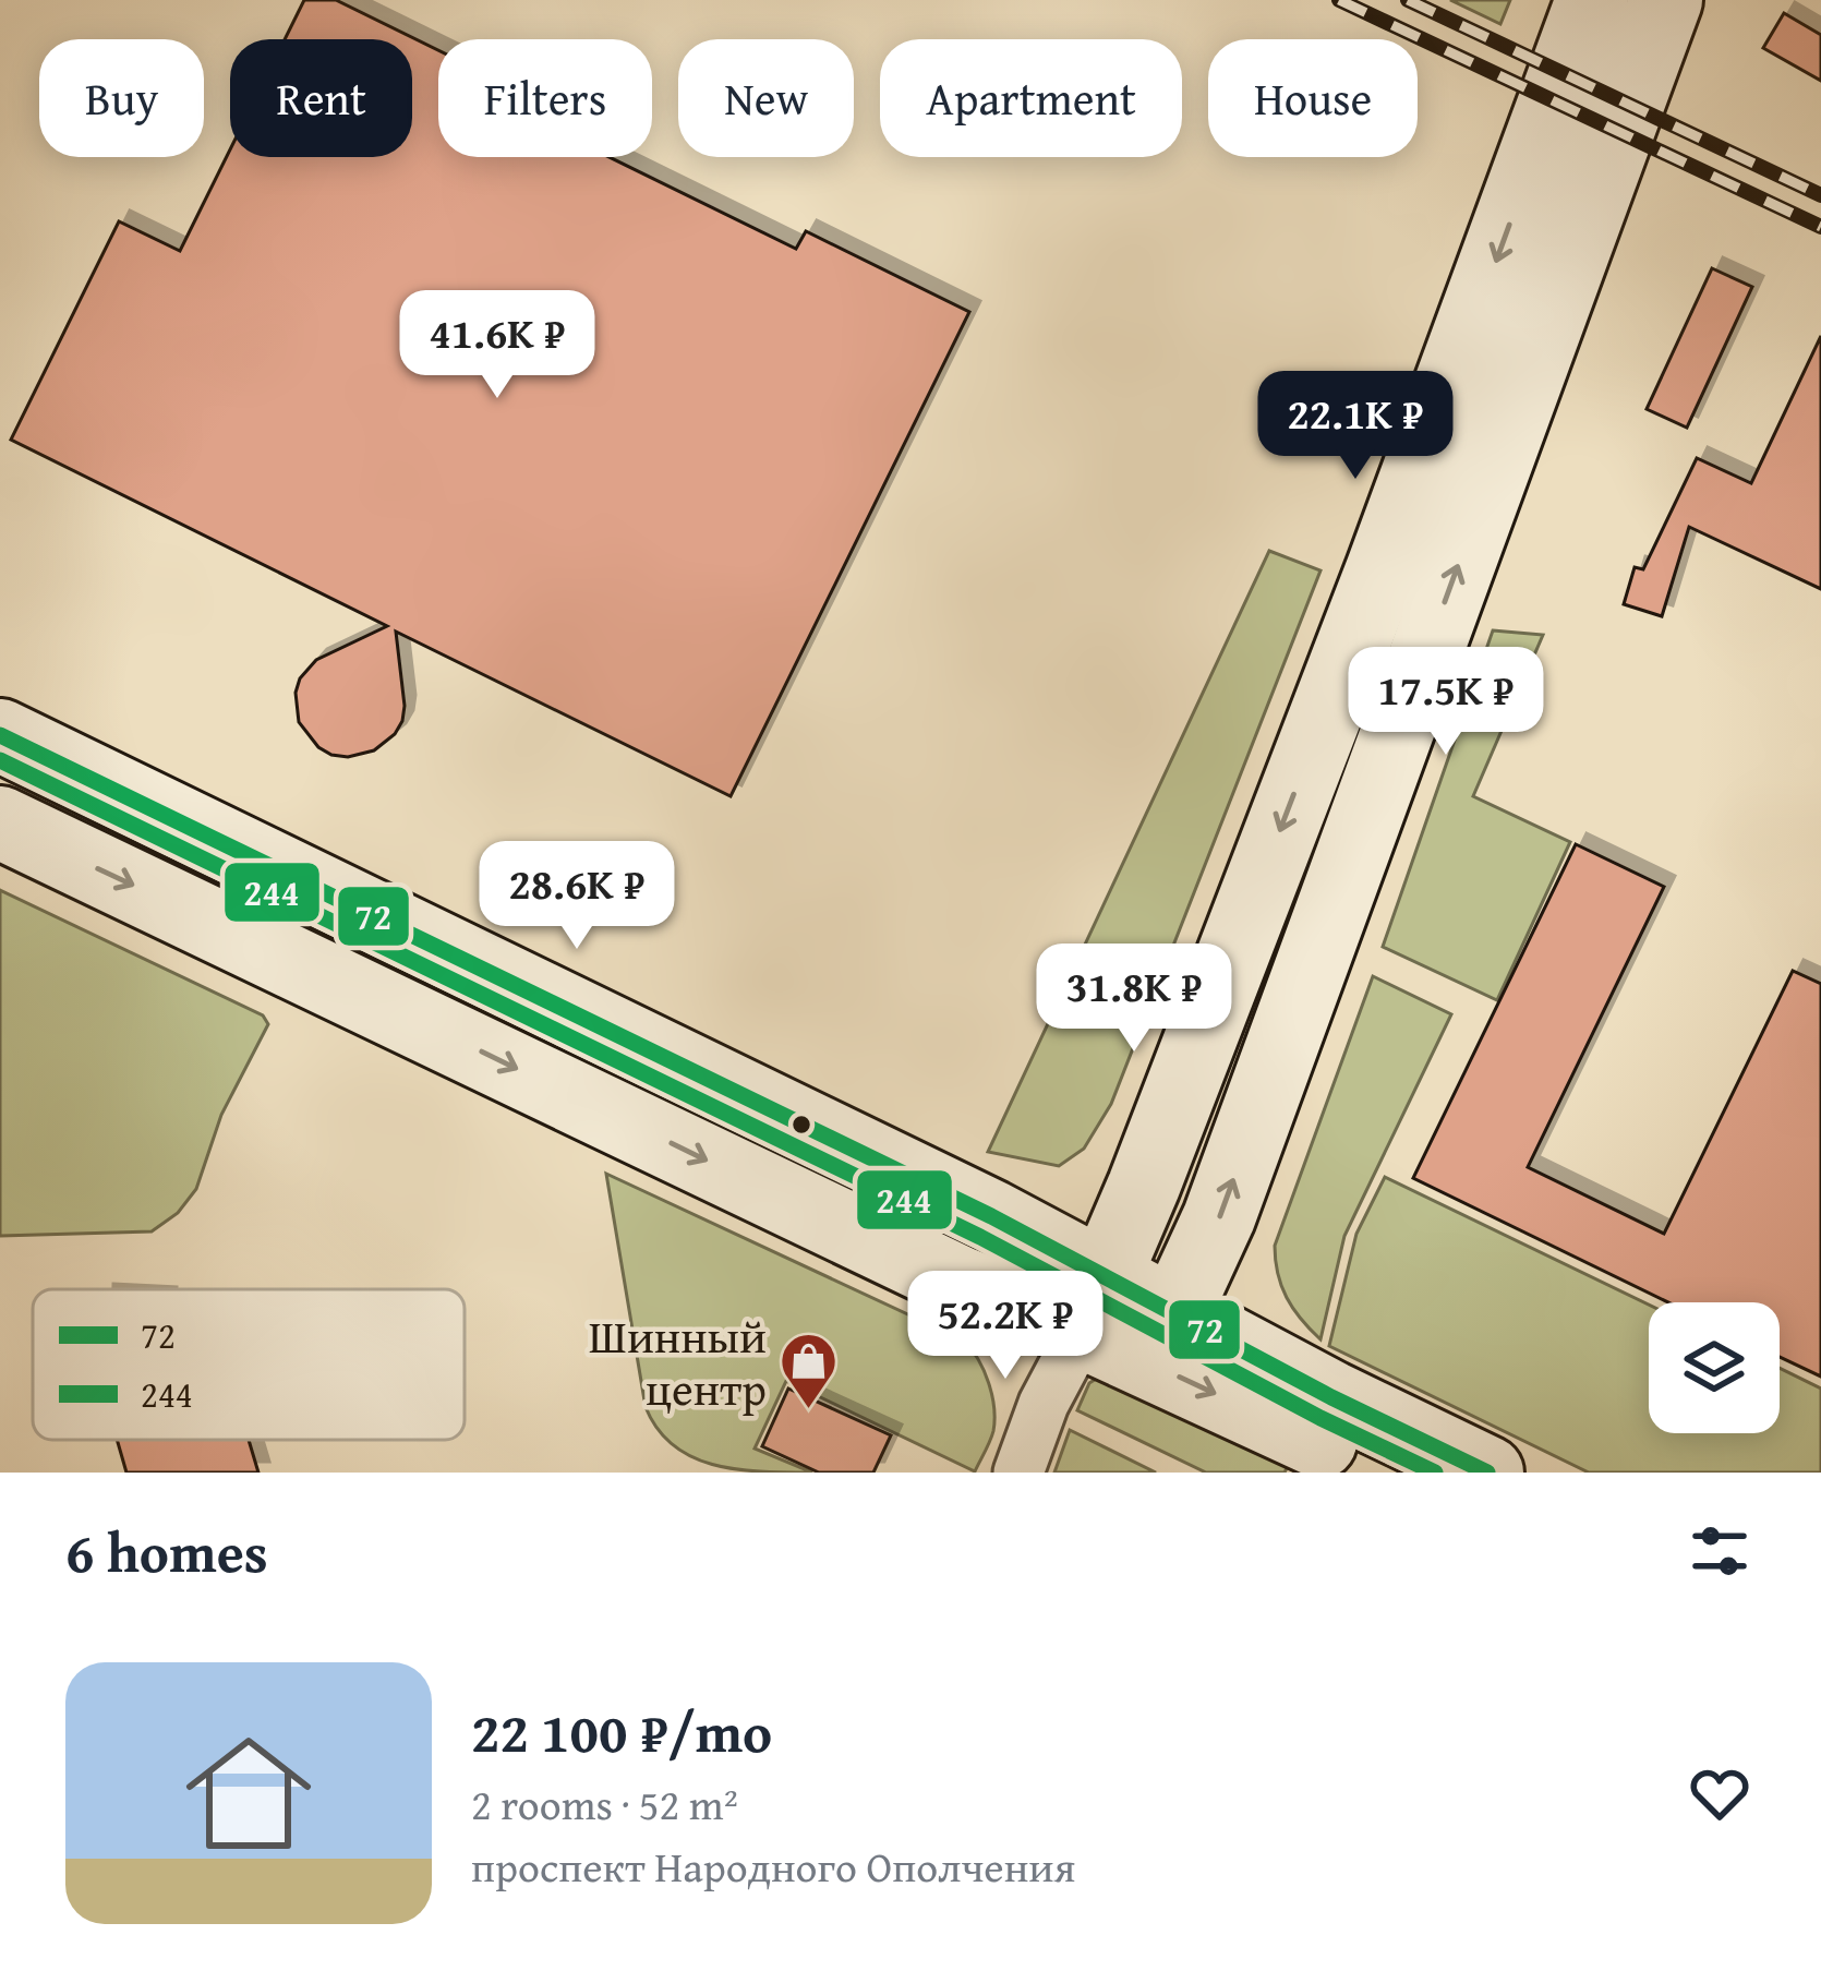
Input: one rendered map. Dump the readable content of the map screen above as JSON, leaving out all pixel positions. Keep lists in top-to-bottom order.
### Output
{
  "places": {
    "shop": ["Шинный центр"]
  },
  "lines": ["transit line 72", "transit line 244"],
  "legend": ["72", "244"],
  "page": {
    "chip": [
      "Buy",
      "Rent",
      "Filters",
      "New",
      "Apartment",
      "House"
    ],
    "price": [
      "41.6K ₽",
      "22.1K ₽",
      "17.5K ₽",
      "28.6K ₽",
      "31.8K ₽",
      "52.2K ₽"
    ],
    "heading": "6 homes",
    "list": [
      {
        "name": "22 100 ₽/mo",
        "note": "2 rooms · 52 m² · проспект Народного Ополчения"
      }
    ]
  }
}
